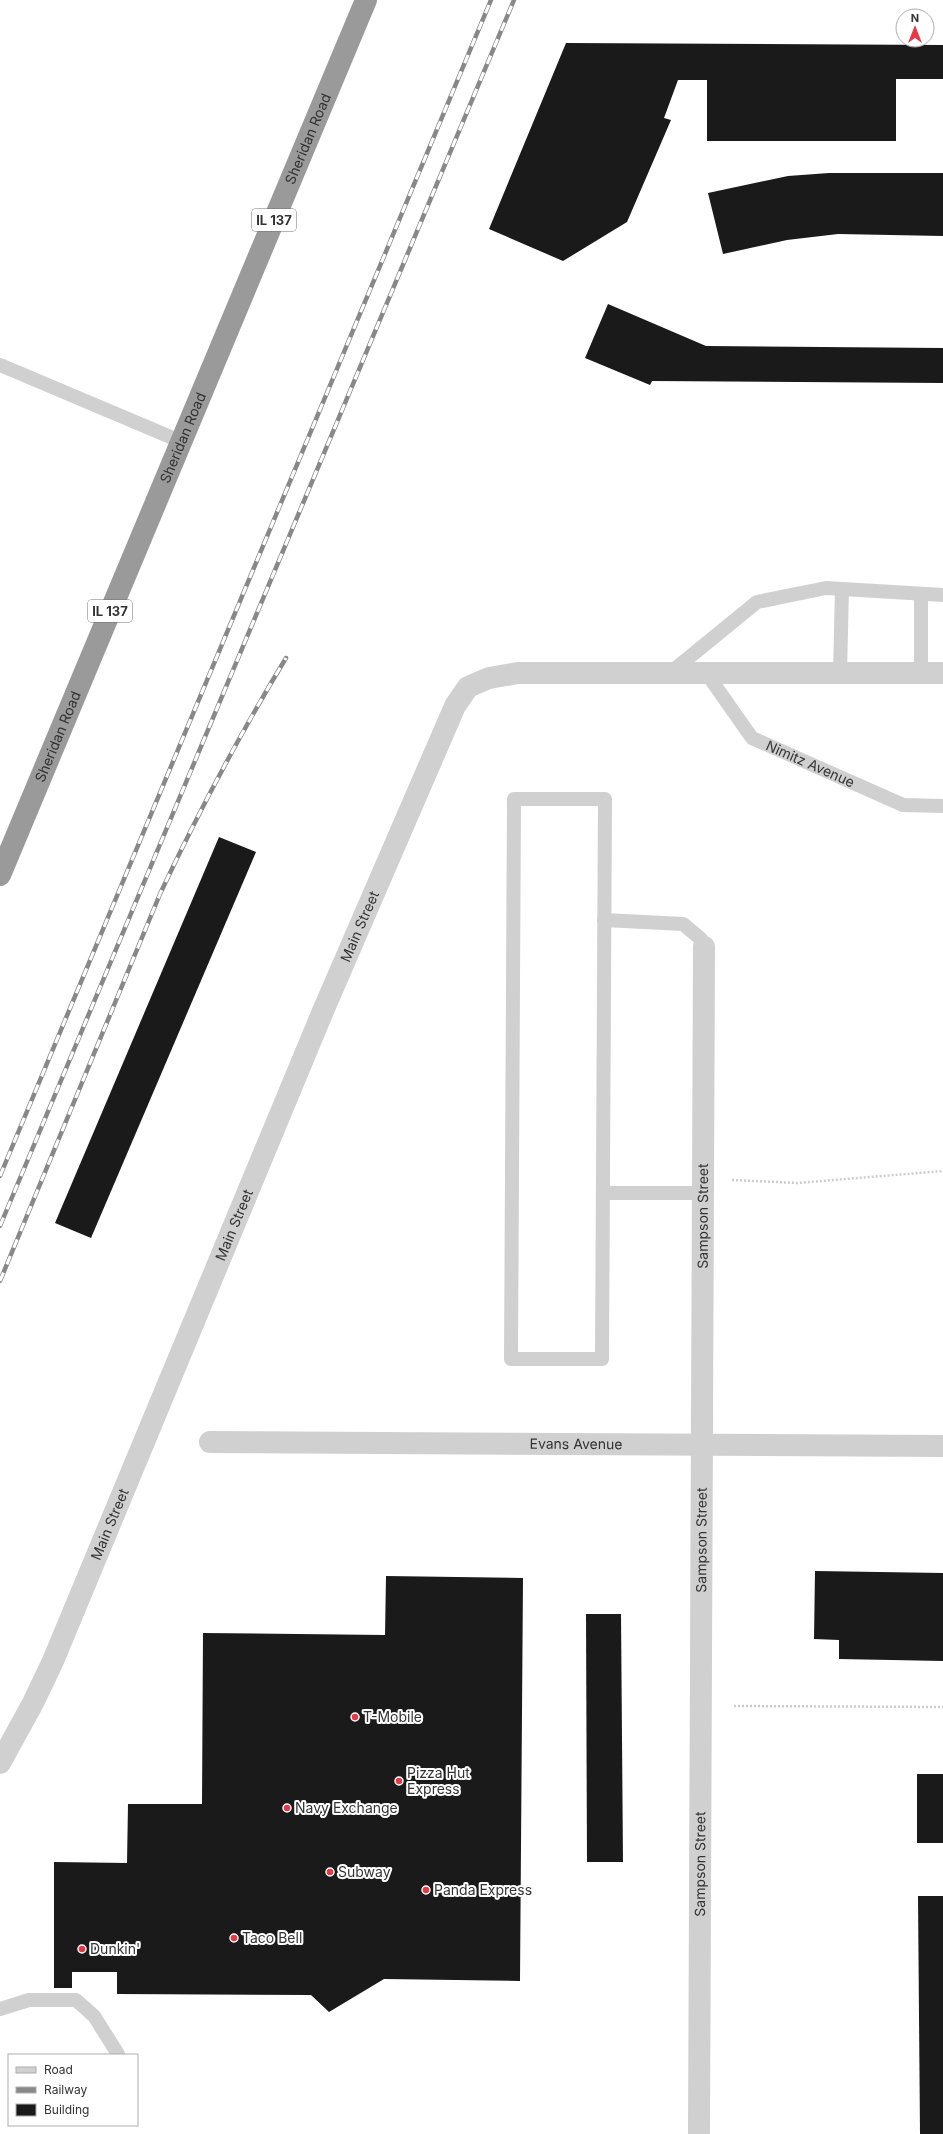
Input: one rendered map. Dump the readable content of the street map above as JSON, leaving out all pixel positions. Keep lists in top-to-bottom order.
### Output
{
  "streets": {
    "highway": ["Sheridan Road", "IL 137"],
    "street": ["Main Street", "Sampson Street", "Evans Avenue"],
    "lane": ["Nimitz Avenue"]
  },
  "crossings": [
    ["Sampson Street", "Evans Avenue"]
  ],
  "places": [
    "T-Mobile",
    "Pizza Hut Express",
    "Navy Exchange",
    "Subway",
    "Panda Express",
    "Taco Bell",
    "Dunkin'"
  ],
  "legend": ["Road", "Railway", "Building"],
  "north": "top"
}
